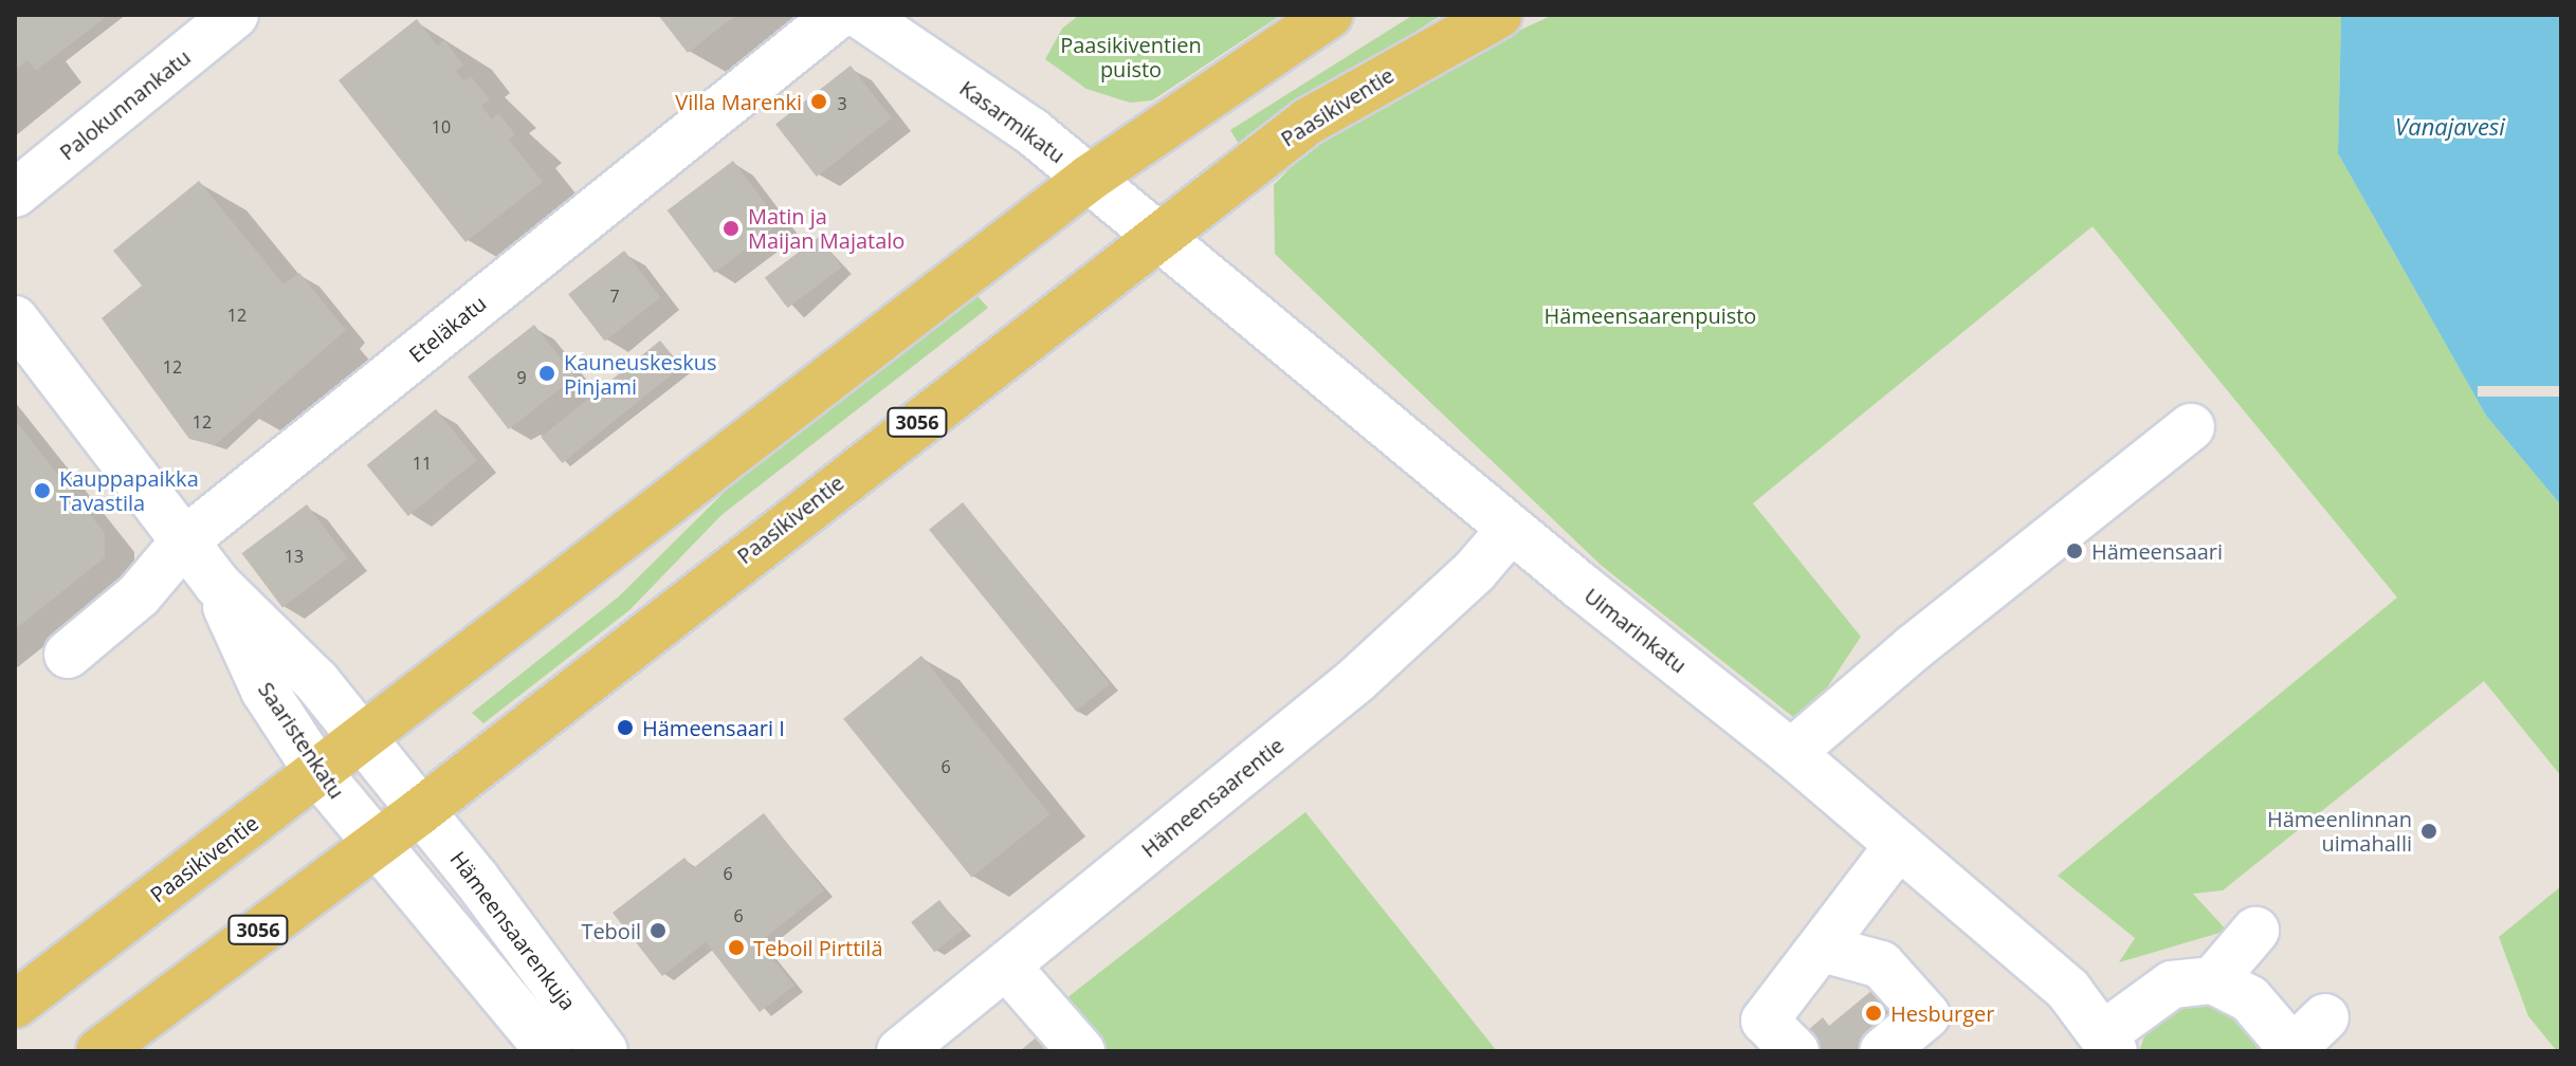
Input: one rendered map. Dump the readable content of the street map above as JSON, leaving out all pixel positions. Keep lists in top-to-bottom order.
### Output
{
  "streets": {
    "main road": ["Paasikiventie", "3056"],
    "street": [
      "Palokunnankatu",
      "Kasarmikatu",
      "Eteläkatu",
      "Uimarinkatu",
      "Saaristenkatu",
      "Hämeensaarentie",
      "Hämeensaarenkuja"
    ]
  },
  "crossings": [
    ["Paasikiventie", "Kasarmikatu"],
    ["Paasikiventie", "Uimarinkatu"],
    ["Paasikiventie", "Saaristenkatu"],
    ["Paasikiventie", "Hämeensaarenkuja"],
    ["Kasarmikatu", "Uimarinkatu"],
    ["Eteläkatu", "Saaristenkatu"],
    ["Uimarinkatu", "Hämeensaarentie"],
    ["Saaristenkatu", "Hämeensaarenkuja"]
  ],
  "water": ["Vanajavesi"],
  "parks": ["Paasikiventien puisto", "Hämeensaarenpuisto"],
  "places": [
    "Villa Marenki",
    "Matin ja Maijan Majatalo",
    "Kauneuskeskus Pinjami",
    "Kauppapaikka Tavastila",
    "Hämeensaari",
    "Hämeensaari I",
    "Hämeenlinnan uimahalli",
    "Teboil",
    "Teboil Pirttilä",
    "Hesburger"
  ],
  "house_numbers": [
    "3",
    "10",
    "7",
    "12",
    "12",
    "9",
    "12",
    "11",
    "13",
    "6",
    "6",
    "6"
  ]
}
